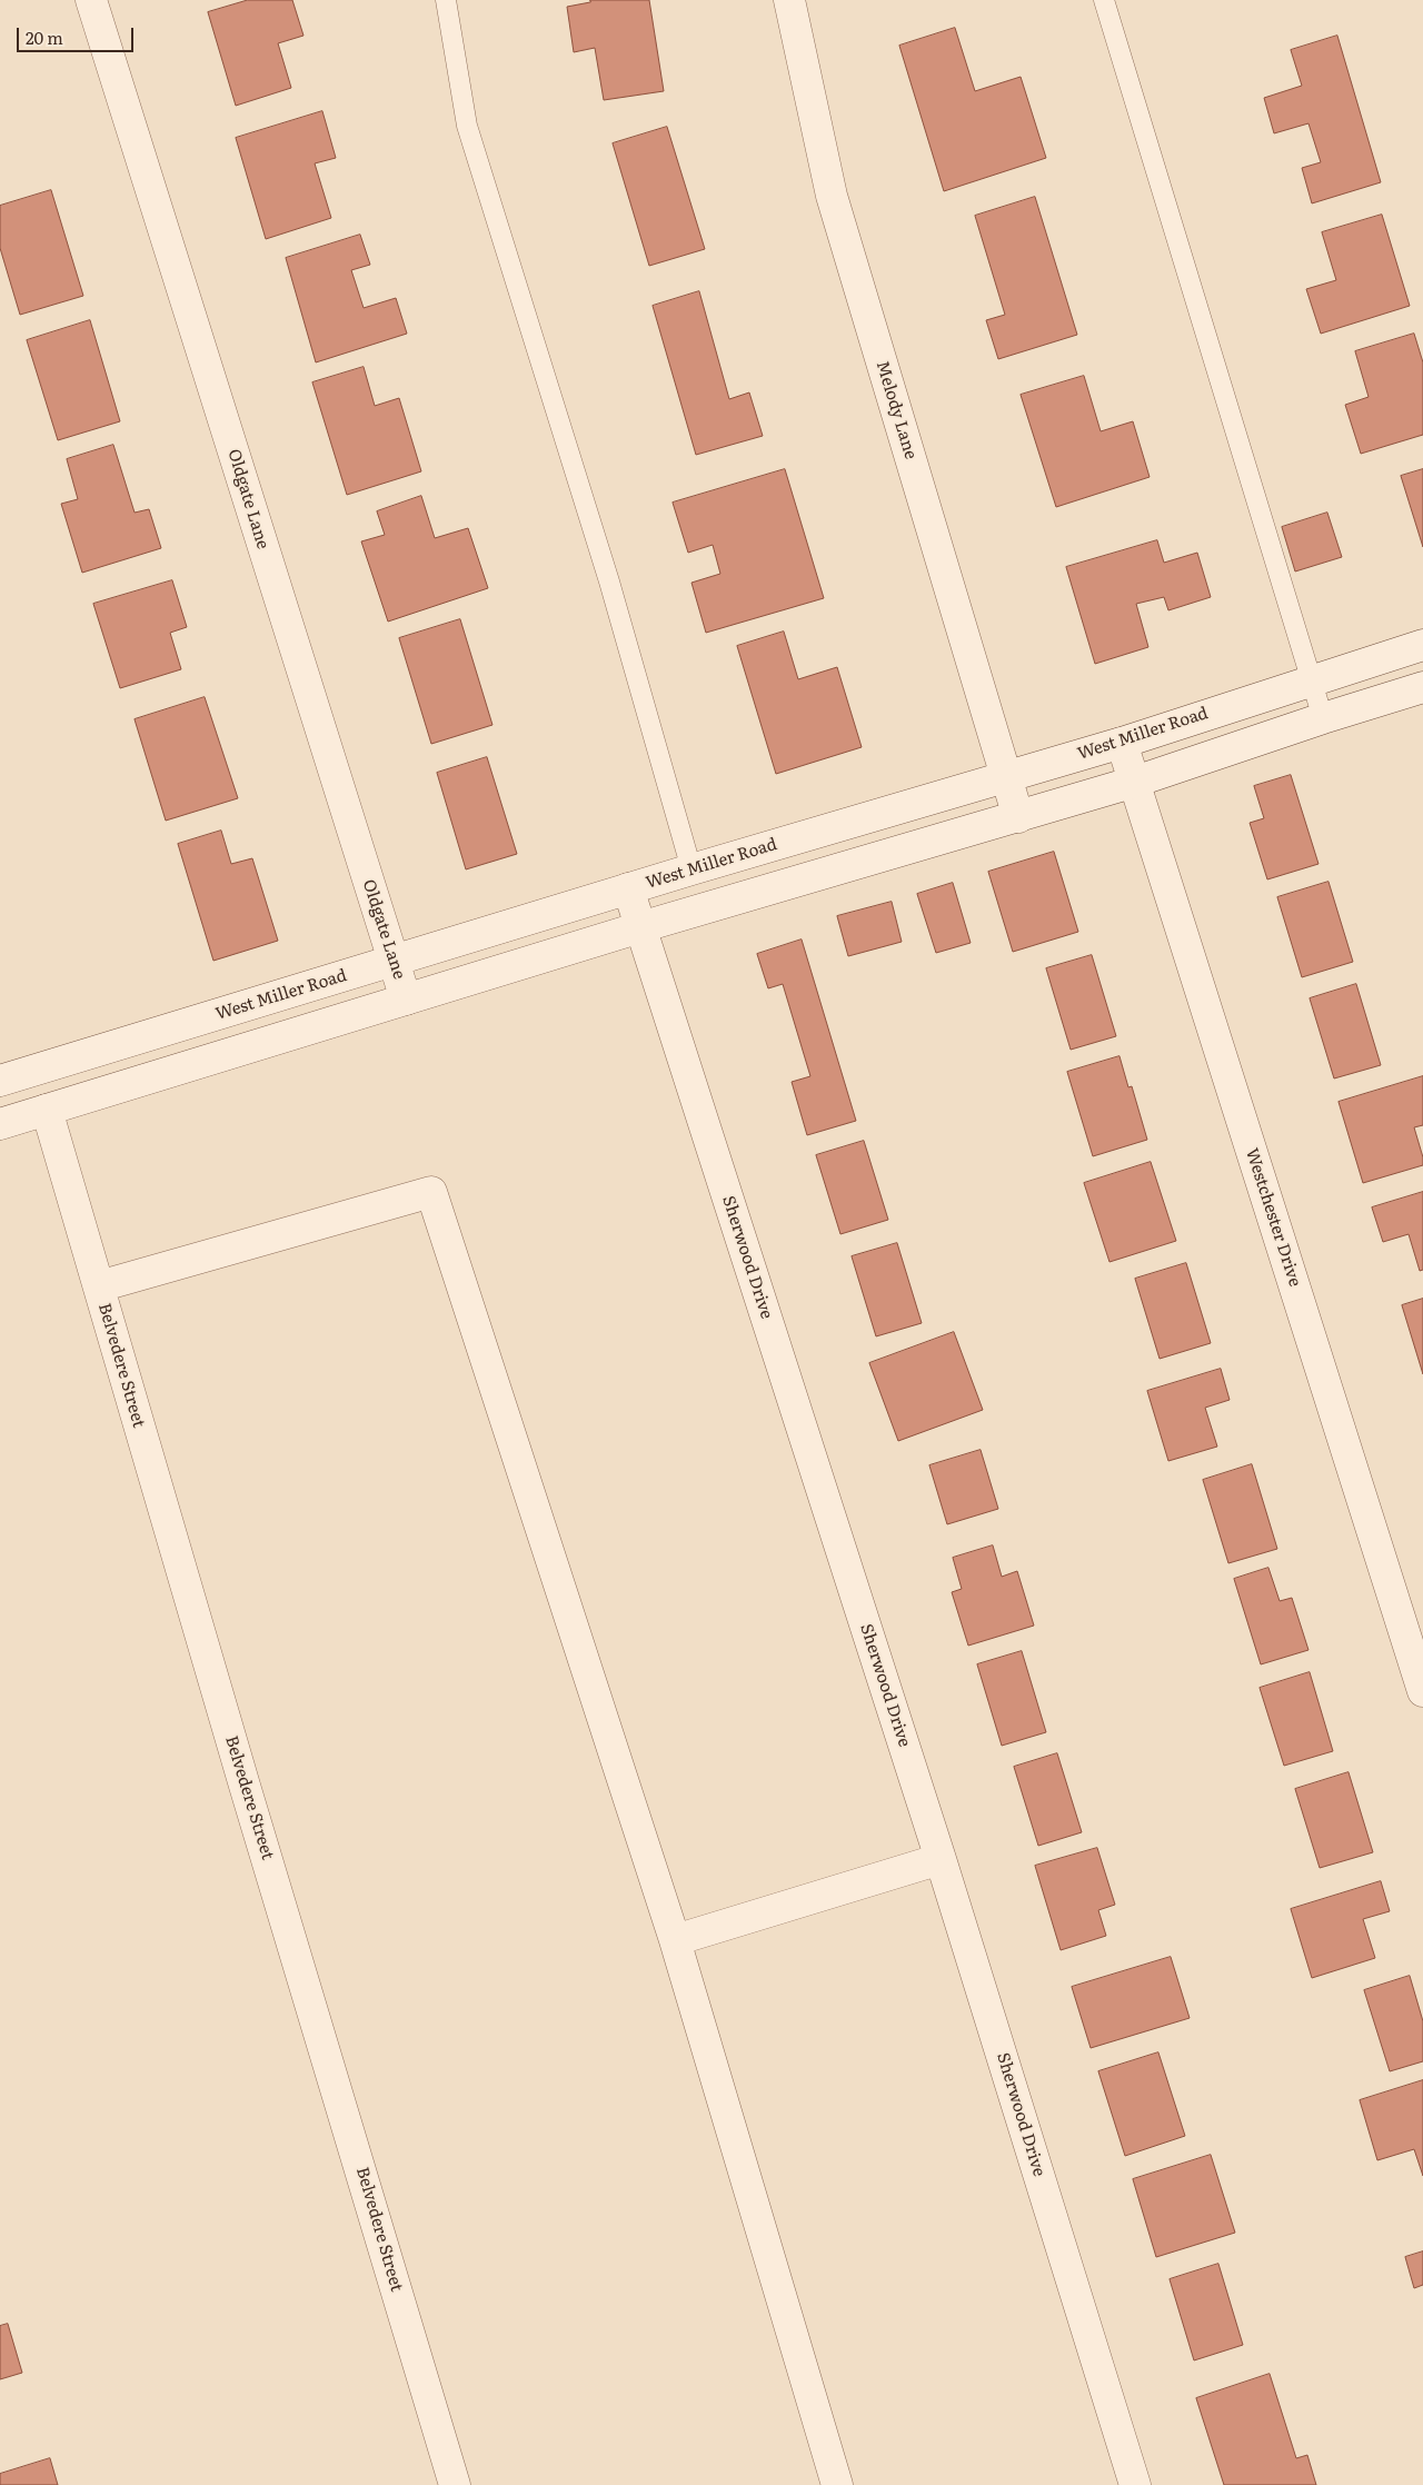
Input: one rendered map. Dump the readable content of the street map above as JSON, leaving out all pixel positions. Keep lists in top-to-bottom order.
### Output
{
  "streets": {
    "street": [
      "Melody Lane",
      "Oldgate Lane",
      "West Miller Road",
      "Westchester Drive",
      "Sherwood Drive",
      "Belvedere Street"
    ]
  },
  "crossings": [
    ["Melody Lane", "West Miller Road"],
    ["Oldgate Lane", "West Miller Road"],
    ["West Miller Road", "Westchester Drive"],
    ["West Miller Road", "Sherwood Drive"]
  ],
  "scale_bar": "20 m"
}
